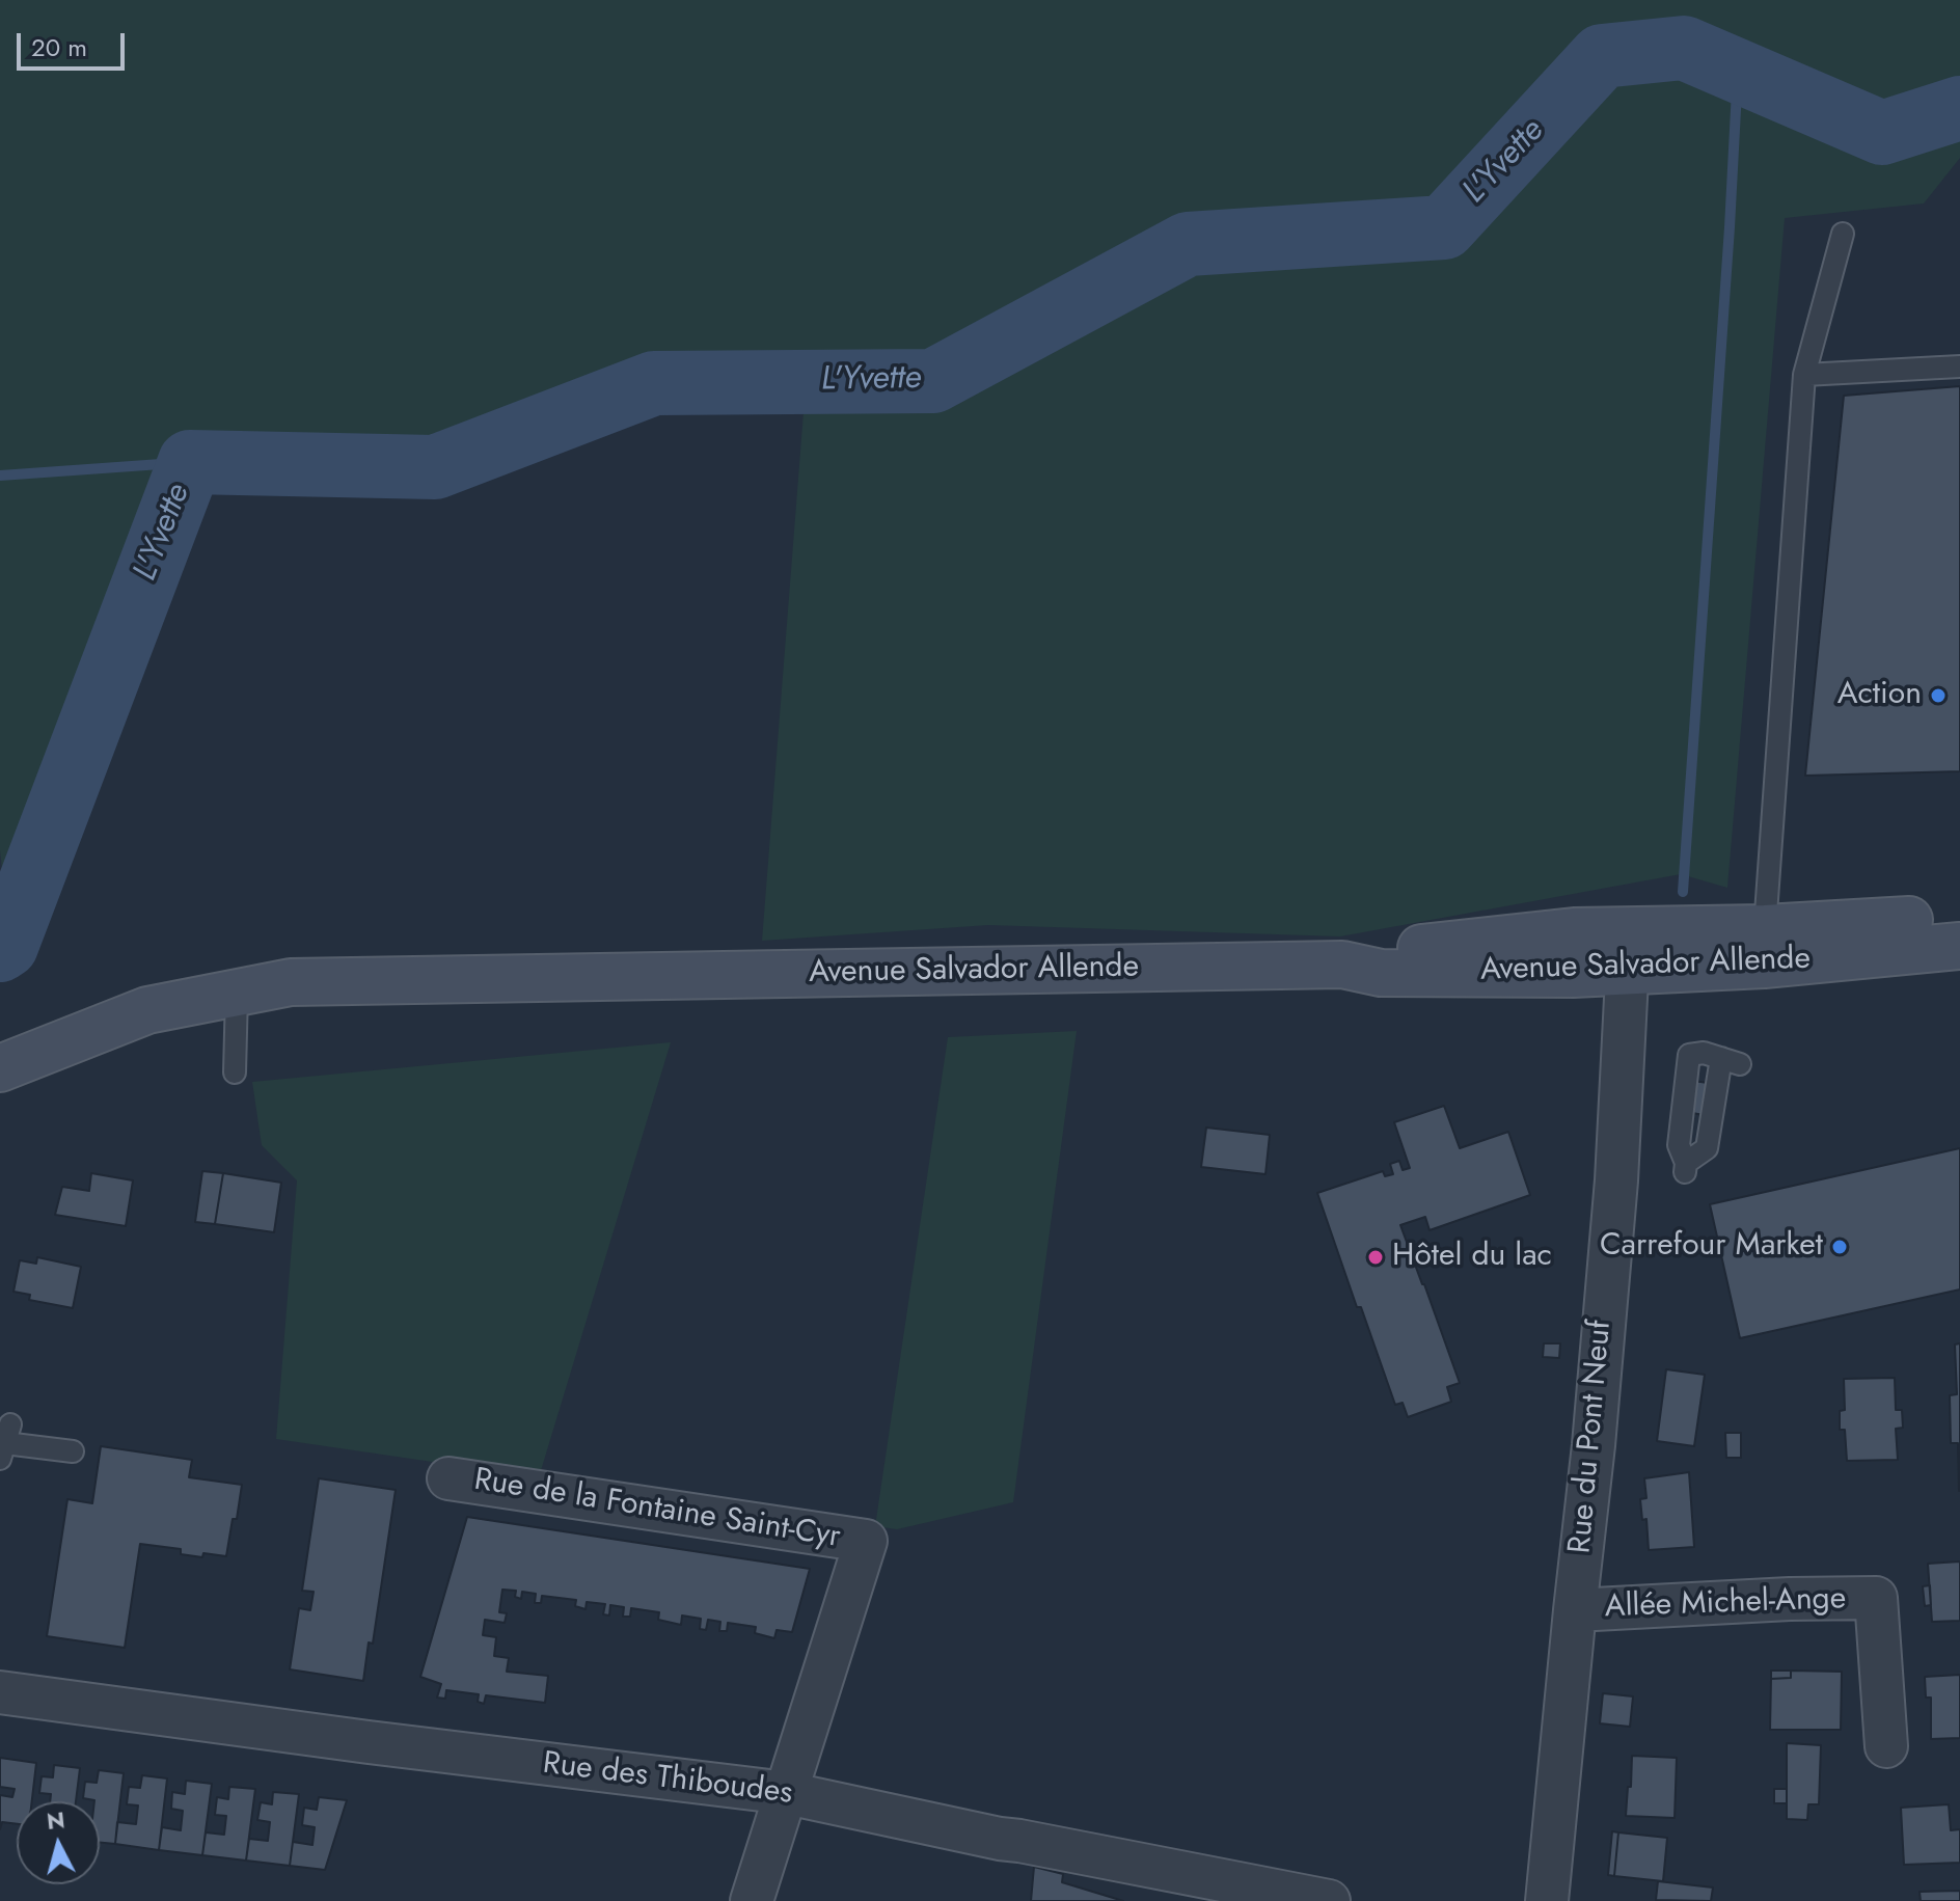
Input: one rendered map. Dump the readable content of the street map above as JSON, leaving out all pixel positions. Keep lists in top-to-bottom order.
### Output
{
  "streets": {
    "main road": ["Avenue Salvador Allende"],
    "street": [
      "Rue du Pont Neuf",
      "Rue de la Fontaine Saint-Cyr",
      "Allée Michel-Ange",
      "Rue des Thiboudes"
    ]
  },
  "crossings": [
    ["Avenue Salvador Allende", "Rue du Pont Neuf"],
    ["Rue du Pont Neuf", "Allée Michel-Ange"],
    ["Rue de la Fontaine Saint-Cyr", "Rue des Thiboudes"]
  ],
  "water": ["L'Yvette"],
  "places": ["Action", "Carrefour Market", "Hôtel du lac"],
  "scale_bar": "20 m",
  "north": "top"
}
